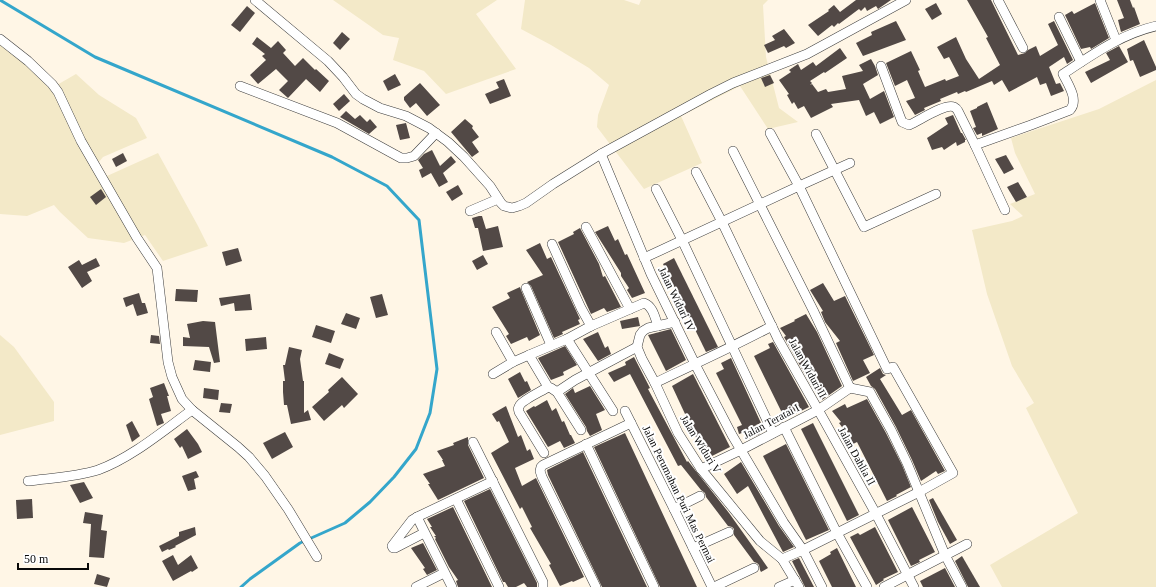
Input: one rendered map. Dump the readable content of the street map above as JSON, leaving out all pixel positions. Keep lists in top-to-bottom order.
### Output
{
  "streets": {
    "street": [
      "Jalan Widuri IV",
      "Jalan Widuri II",
      "Jalan Teratai I",
      "Jalan Widuri V",
      "Jalan Dahlia II",
      "Jalan Perumahan Puri Mas Permai"
    ]
  },
  "crossings": [
    ["Jalan Widuri IV", "Jalan Teratai I"],
    ["Jalan Widuri II", "Jalan Teratai I"],
    ["Jalan Widuri II", "Jalan Dahlia II"],
    ["Jalan Teratai I", "Jalan Widuri V"],
    ["Jalan Teratai I", "Jalan Dahlia II"]
  ],
  "scale_bar": "50 m"
}
